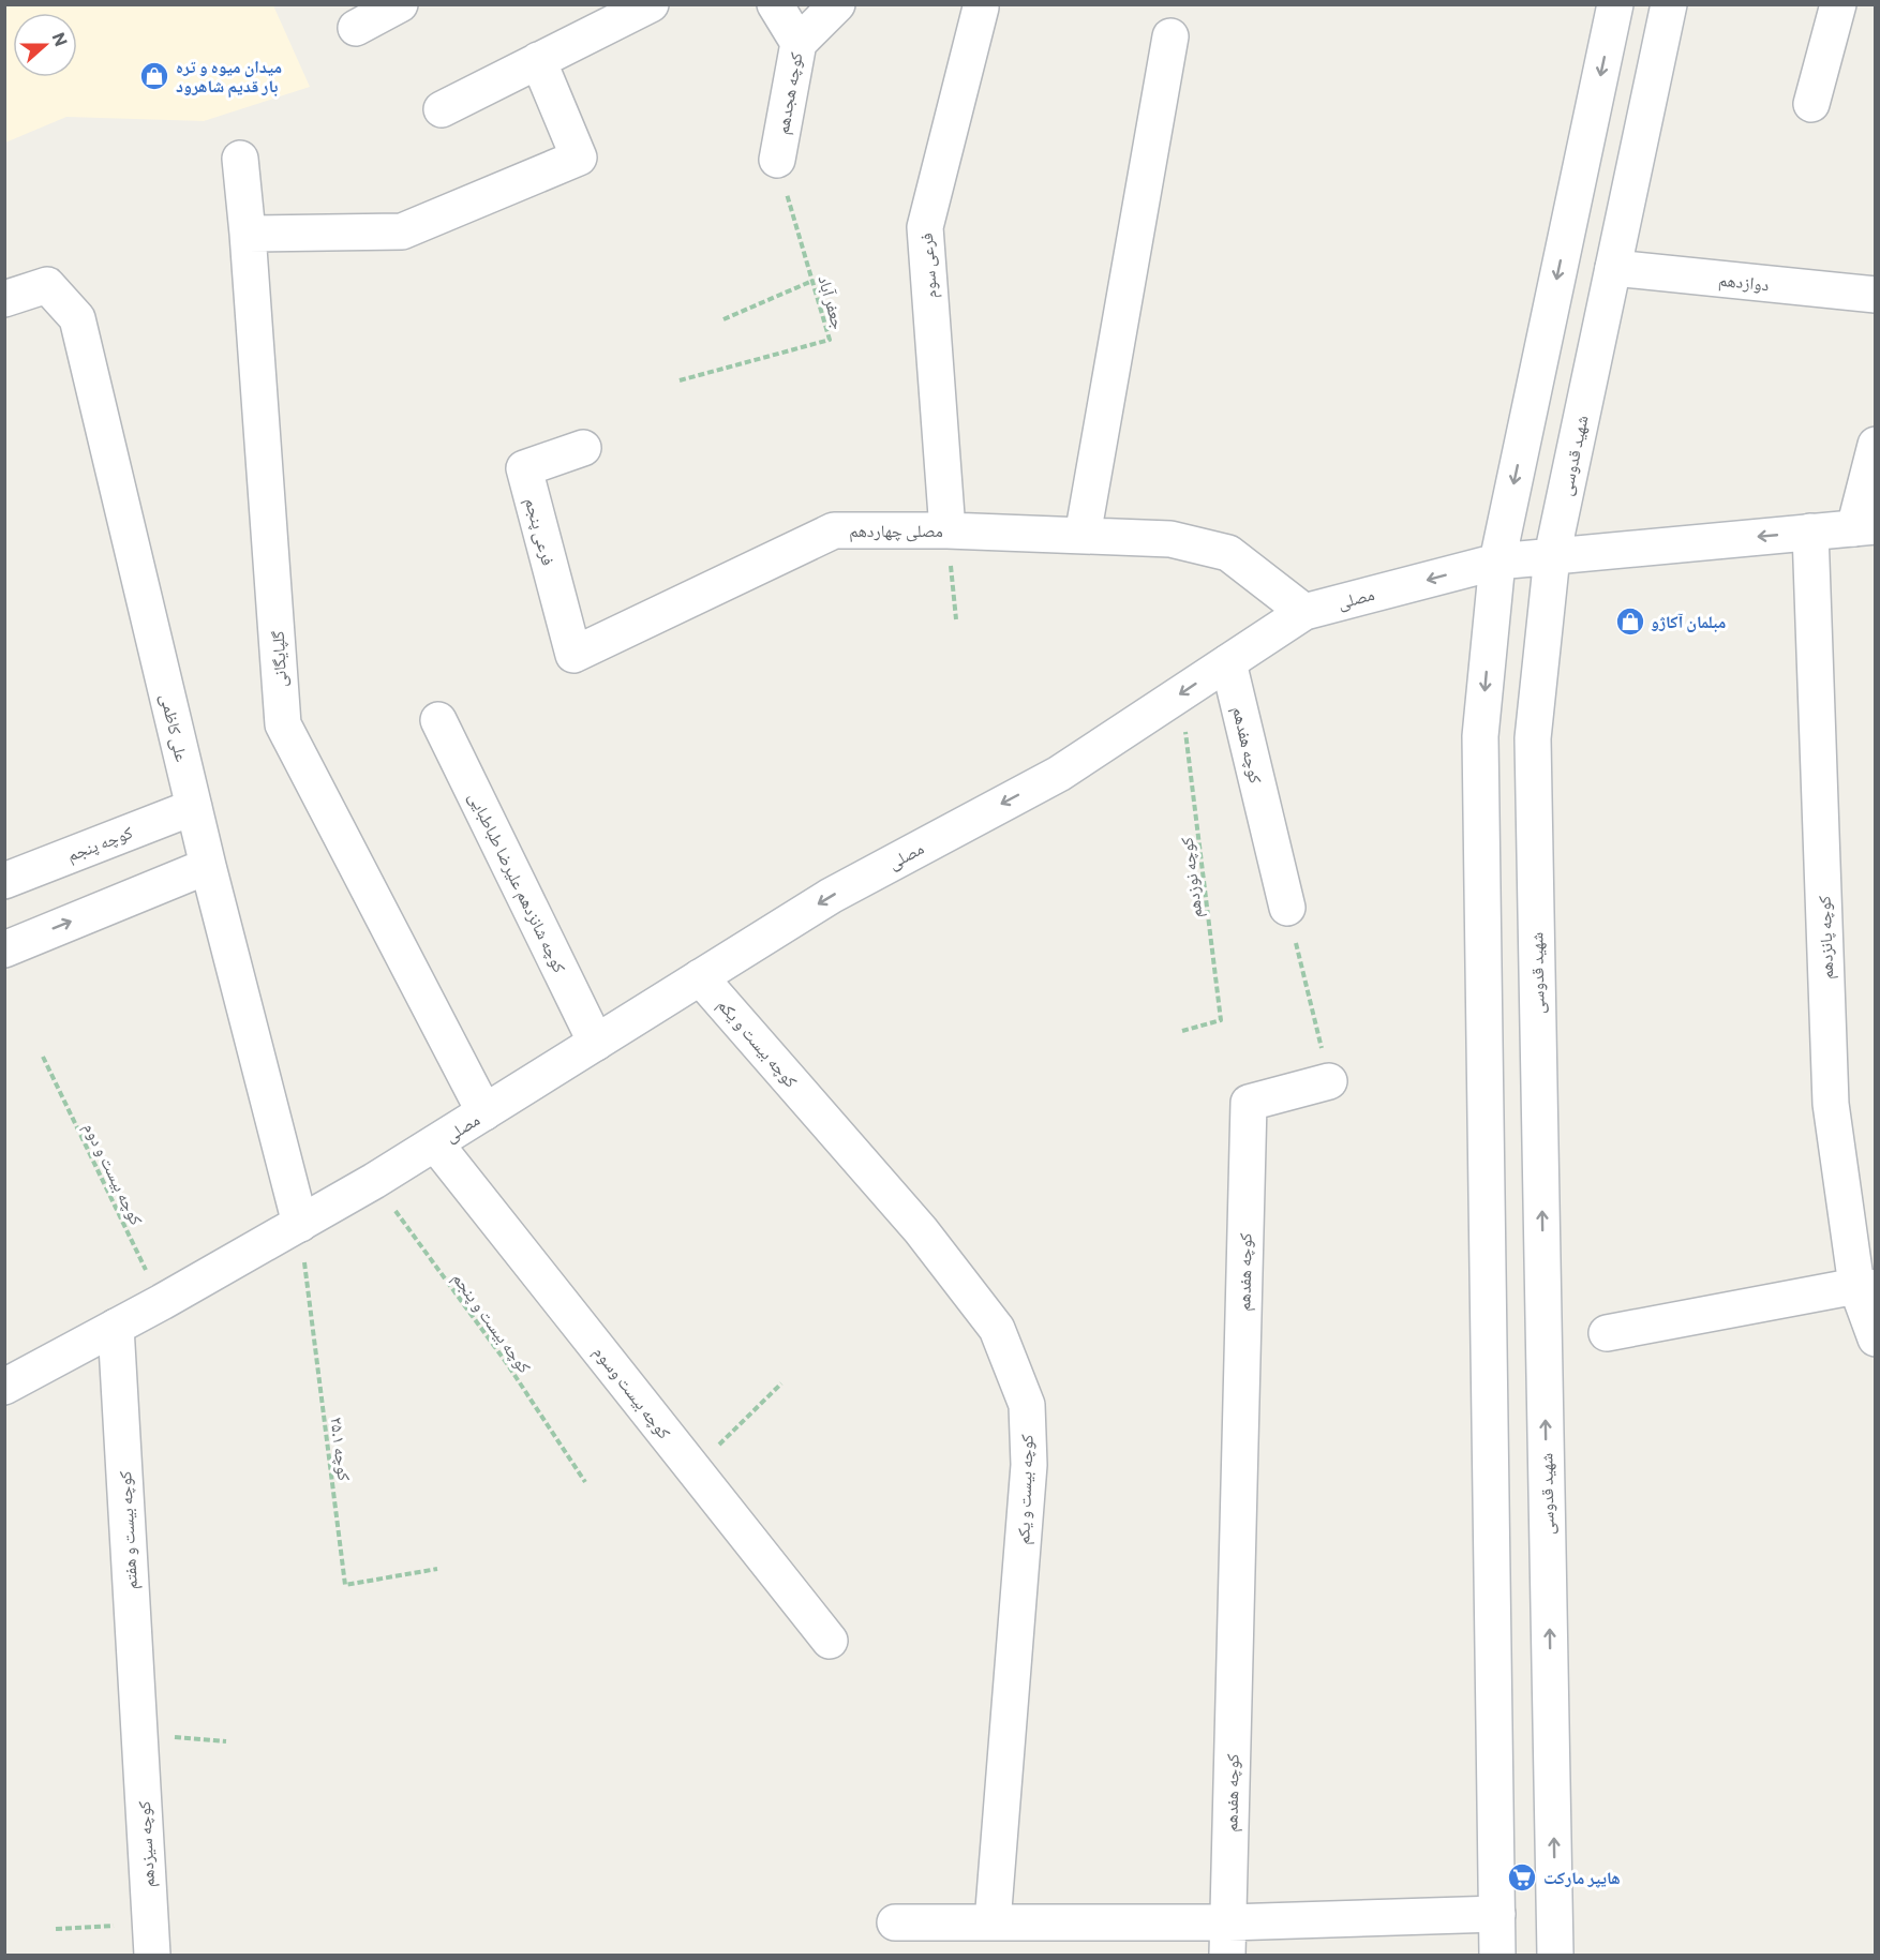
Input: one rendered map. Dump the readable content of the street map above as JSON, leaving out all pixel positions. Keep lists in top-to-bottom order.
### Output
{
  "streets": {
    "street": [
      "کوچه هجدهم",
      "فرعی سوم",
      "دوازدهم",
      "شهید قدوسی",
      "مصلی چهاردهم",
      "فرعی پنجم",
      "مصلی",
      "گلپایگانی",
      "علی کاظمی",
      "کوچه هفدهم",
      "کوچه پنجم",
      "کوچه شانزدهم علیرضا طباطبایی",
      "کوچه پانزدهم",
      "کوچه بیست و یکم",
      "کوچه بیست وسوم",
      "کوچه بیست و هفتم",
      "کوچه سیزدهم"
    ],
    "path": [
      "جعفر آباد",
      "کوچه نوزدهم",
      "کوچه بیست و دوم",
      "کوچه بیست و پنجم",
      "کوچه ۲۵.۱"
    ]
  },
  "crossings": [
    ["کوچه هجدهم", "جعفر آباد"],
    ["فرعی سوم", "مصلی چهاردهم"],
    ["دوازدهم", "شهید قدوسی"],
    ["شهید قدوسی", "مصلی"],
    ["مصلی چهاردهم", "فرعی پنجم"],
    ["مصلی چهاردهم", "مصلی"],
    ["مصلی", "گلپایگانی"],
    ["مصلی", "علی کاظمی"],
    ["مصلی", "کوچه هفدهم"],
    ["مصلی", "کوچه نوزدهم"],
    ["مصلی", "کوچه شانزدهم علیرضا طباطبایی"],
    ["مصلی", "کوچه پانزدهم"],
    ["مصلی", "کوچه بیست و یکم"],
    ["مصلی", "کوچه بیست و دوم"],
    ["مصلی", "کوچه بیست و پنجم"],
    ["مصلی", "کوچه بیست وسوم"],
    ["مصلی", "کوچه ۲۵.۱"],
    ["مصلی", "کوچه بیست و هفتم"],
    ["علی کاظمی", "کوچه پنجم"],
    ["علی کاظمی", "کوچه ۲۵.۱"],
    ["کوچه بیست و هفتم", "کوچه سیزدهم"]
  ],
  "one_way": ["مصلی"],
  "places": {
    "shop": ["میدان میوه و تره بار قدیم شاهرود", "مبلمان آکاژو"],
    "supermarket": ["هایپر مارکت"]
  },
  "north": "right"
}
